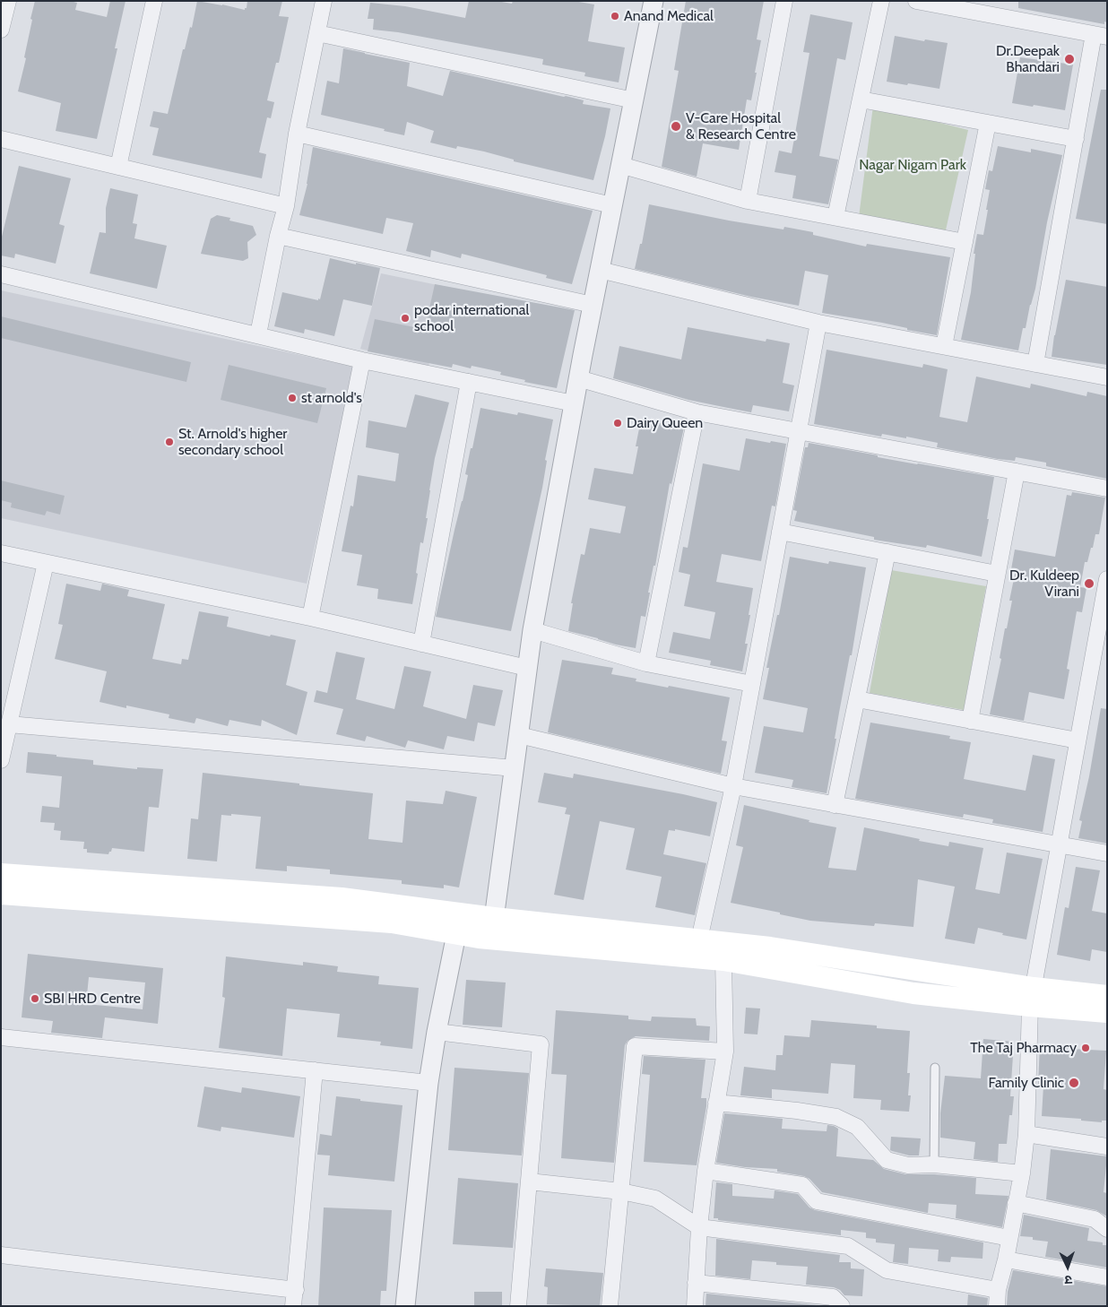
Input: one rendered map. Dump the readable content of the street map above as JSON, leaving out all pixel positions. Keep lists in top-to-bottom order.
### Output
{
  "parks": ["Nagar Nigam Park"],
  "places": [
    "Anand Medical",
    "Dr.Deepak Bhandari",
    "V-Care Hospital & Research Centre",
    "podar international school",
    "st arnold's",
    "Dairy Queen",
    "St. Arnold's higher secondary school",
    "Dr. Kuldeep Virani",
    "SBI HRD Centre",
    "The Taj Pharmacy",
    "Family Clinic"
  ],
  "north": "bottom"
}
